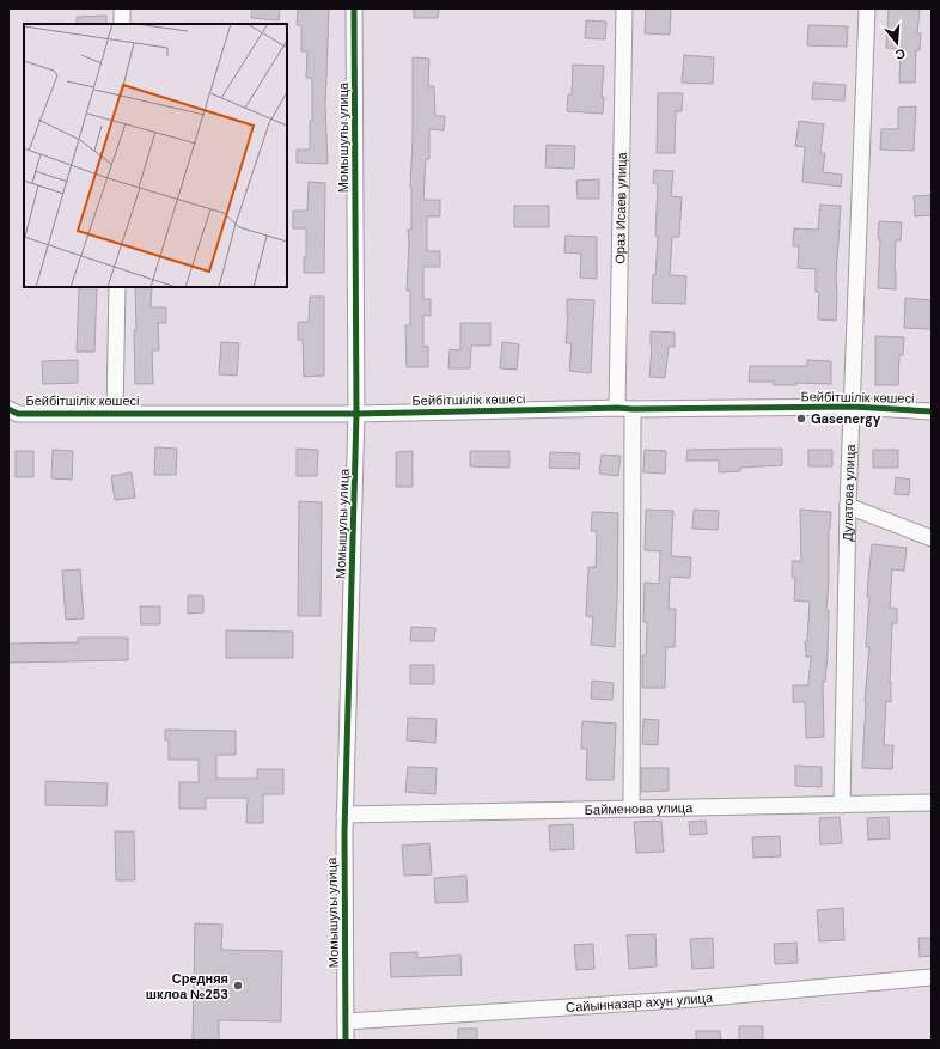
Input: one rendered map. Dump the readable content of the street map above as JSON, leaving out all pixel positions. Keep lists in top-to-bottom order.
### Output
{
  "streets": {
    "street": [
      "Момышулы улица",
      "Ораз Исаев улица",
      "Бейбітшілік көшесі",
      "Дулатова улица",
      "Байменова улица",
      "Сайынназар ахун улица"
    ]
  },
  "crossings": [
    ["Момышулы улица", "Бейбітшілік көшесі"],
    ["Момышулы улица", "Байменова улица"],
    ["Момышулы улица", "Сайынназар ахун улица"],
    ["Ораз Исаев улица", "Бейбітшілік көшесі"],
    ["Ораз Исаев улица", "Байменова улица"],
    ["Бейбітшілік көшесі", "Дулатова улица"],
    ["Дулатова улица", "Байменова улица"]
  ],
  "places": ["Gasenergy", "Средняя шклоа №253"],
  "north": "bottom"
}
